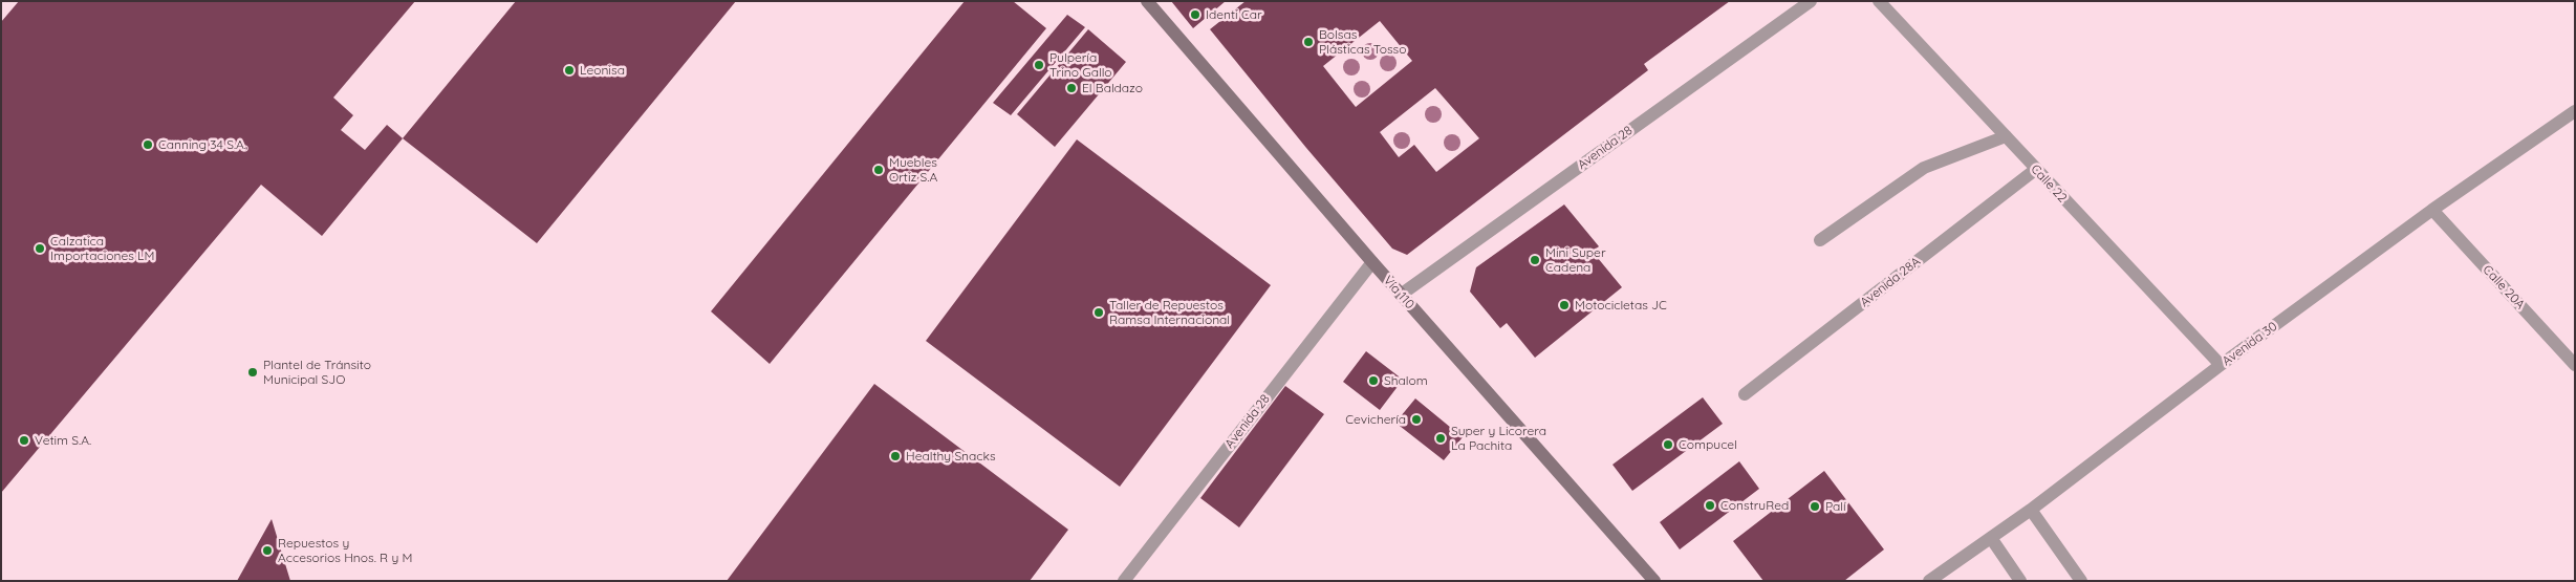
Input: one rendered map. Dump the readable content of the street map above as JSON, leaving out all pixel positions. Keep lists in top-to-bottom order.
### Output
{
  "streets": {
    "main road": ["Vía 110"],
    "street": [
      "Avenida 28",
      "Calle 22",
      "Avenida 28A",
      "Calle 20A",
      "Avenida 30"
    ]
  },
  "crossings": [
    ["Avenida 28", "Vía 110"],
    ["Calle 22", "Avenida 28A"],
    ["Calle 22", "Avenida 30"],
    ["Calle 20A", "Avenida 30"]
  ],
  "places": [
    "Identi Car",
    "Bolsas Plásticas Tosso",
    "Pulpería Trino Gallo",
    "Leonisa",
    "El Baldazo",
    "Canning 34 S.A.",
    "Muebles Ortiz S.A",
    "Calzatica Importaciones LM",
    "Mini Super Cadena",
    "Motocicletas JC",
    "Taller de Repuestos Ramsa Internacional",
    "Plantel de Tránsito Municipal SJO",
    "Shalom",
    "Cevichería",
    "Super y Licorera La Pachita",
    "Vetim S.A.",
    "Compucel",
    "Healthy Snacks",
    "ConstruRed",
    "Palí",
    "Repuestos y Accesorios Hnos. R y M"
  ]
}
